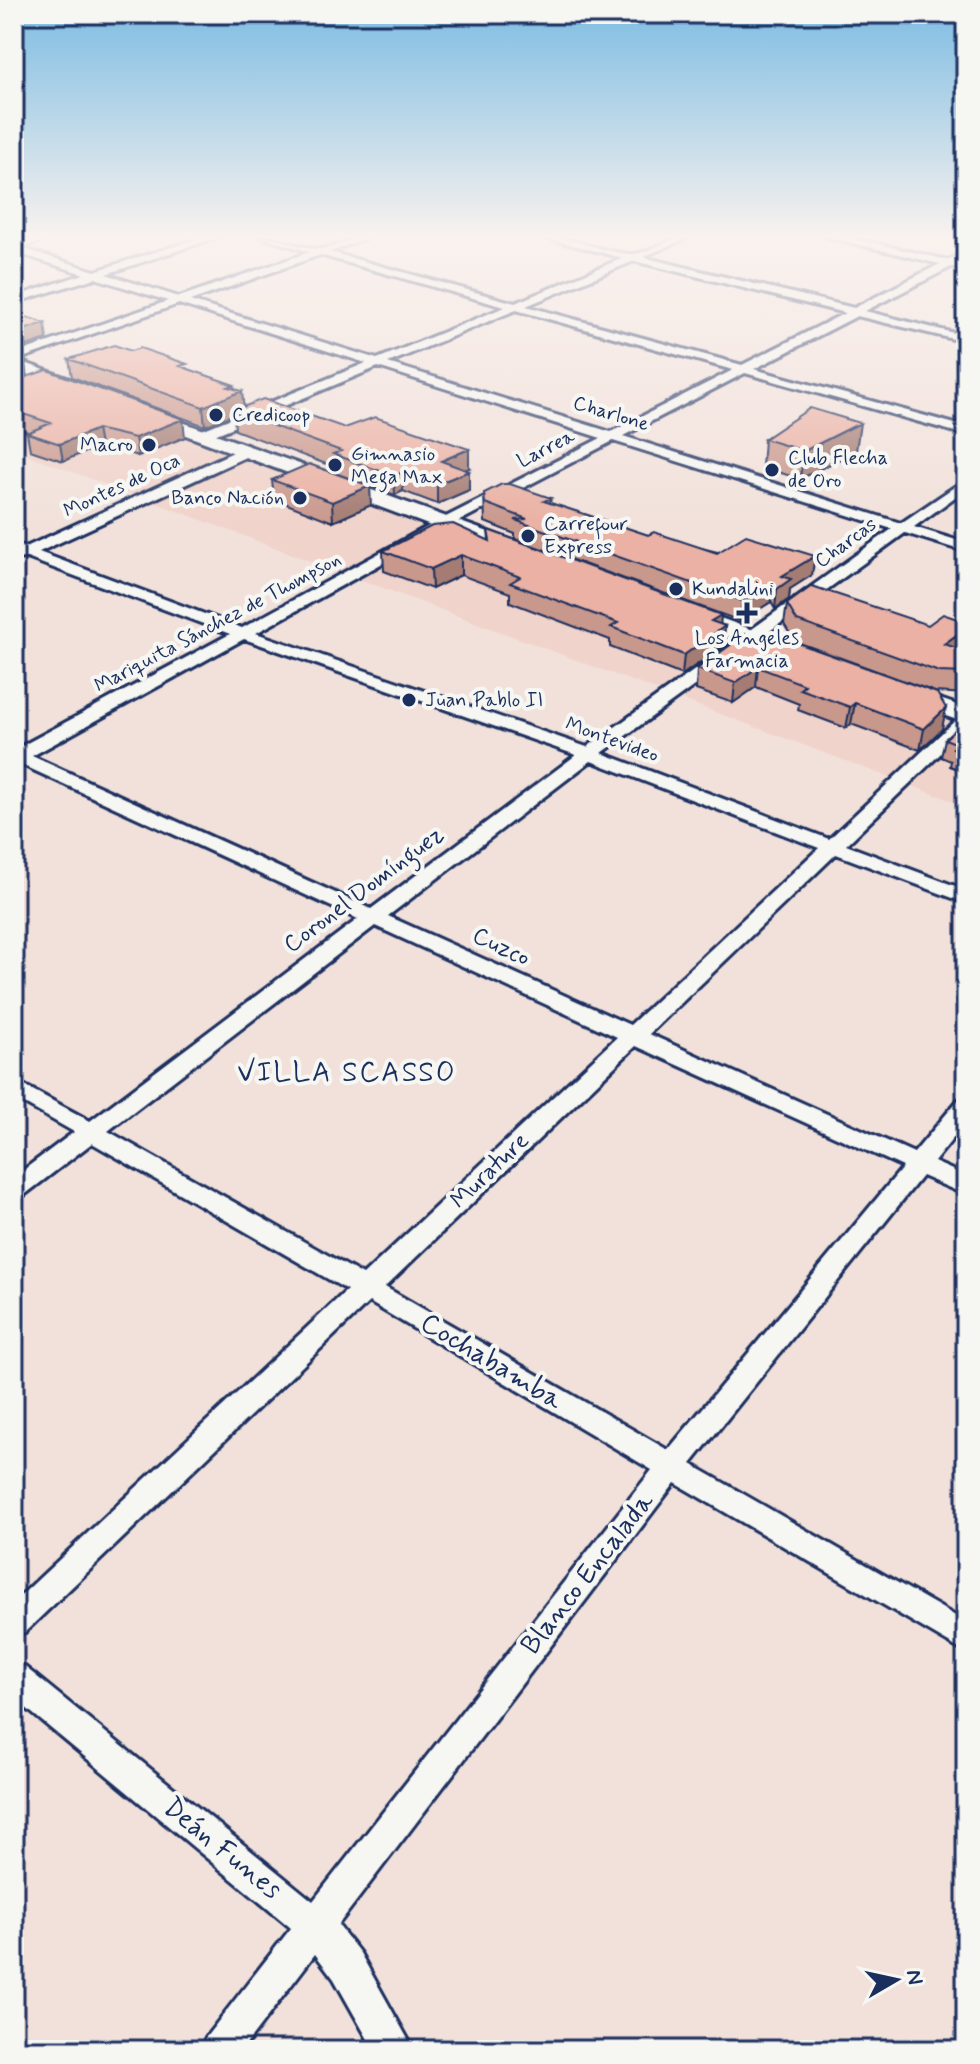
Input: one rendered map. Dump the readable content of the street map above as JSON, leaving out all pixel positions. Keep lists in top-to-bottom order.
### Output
{
  "streets": {
    "street": [
      "Charlone",
      "Larrea",
      "Montes de Oca",
      "Charcas",
      "Mariquita Sánchez de Thompson",
      "Montevideo",
      "Coronel Domínguez",
      "Cuzco",
      "Murature",
      "Cochabamba",
      "Blanco Encalada",
      "Deán Funes"
    ]
  },
  "crossings": [
    ["Charlone", "Larrea"],
    ["Charlone", "Charcas"],
    ["Larrea", "Mariquita Sánchez de Thompson"],
    ["Montes de Oca", "Montevideo"],
    ["Charcas", "Coronel Domínguez"],
    ["Mariquita Sánchez de Thompson", "Montevideo"],
    ["Mariquita Sánchez de Thompson", "Cuzco"],
    ["Montevideo", "Coronel Domínguez"],
    ["Montevideo", "Murature"],
    ["Coronel Domínguez", "Cuzco"],
    ["Coronel Domínguez", "Cochabamba"],
    ["Cuzco", "Murature"],
    ["Cuzco", "Blanco Encalada"],
    ["Murature", "Cochabamba"],
    ["Cochabamba", "Blanco Encalada"],
    ["Blanco Encalada", "Deán Funes"]
  ],
  "districts": ["VILLA SCASSO"],
  "places": {
    "other": [
      "Credicoop",
      "Macro",
      "Gimnasio Mega Max",
      "Club Flecha de Oro",
      "Banco Nación",
      "Carrefour Express",
      "Kundalini",
      "Juan Pablo II"
    ],
    "health": ["Los Angeles Farmacia"]
  },
  "north": "right"
}
